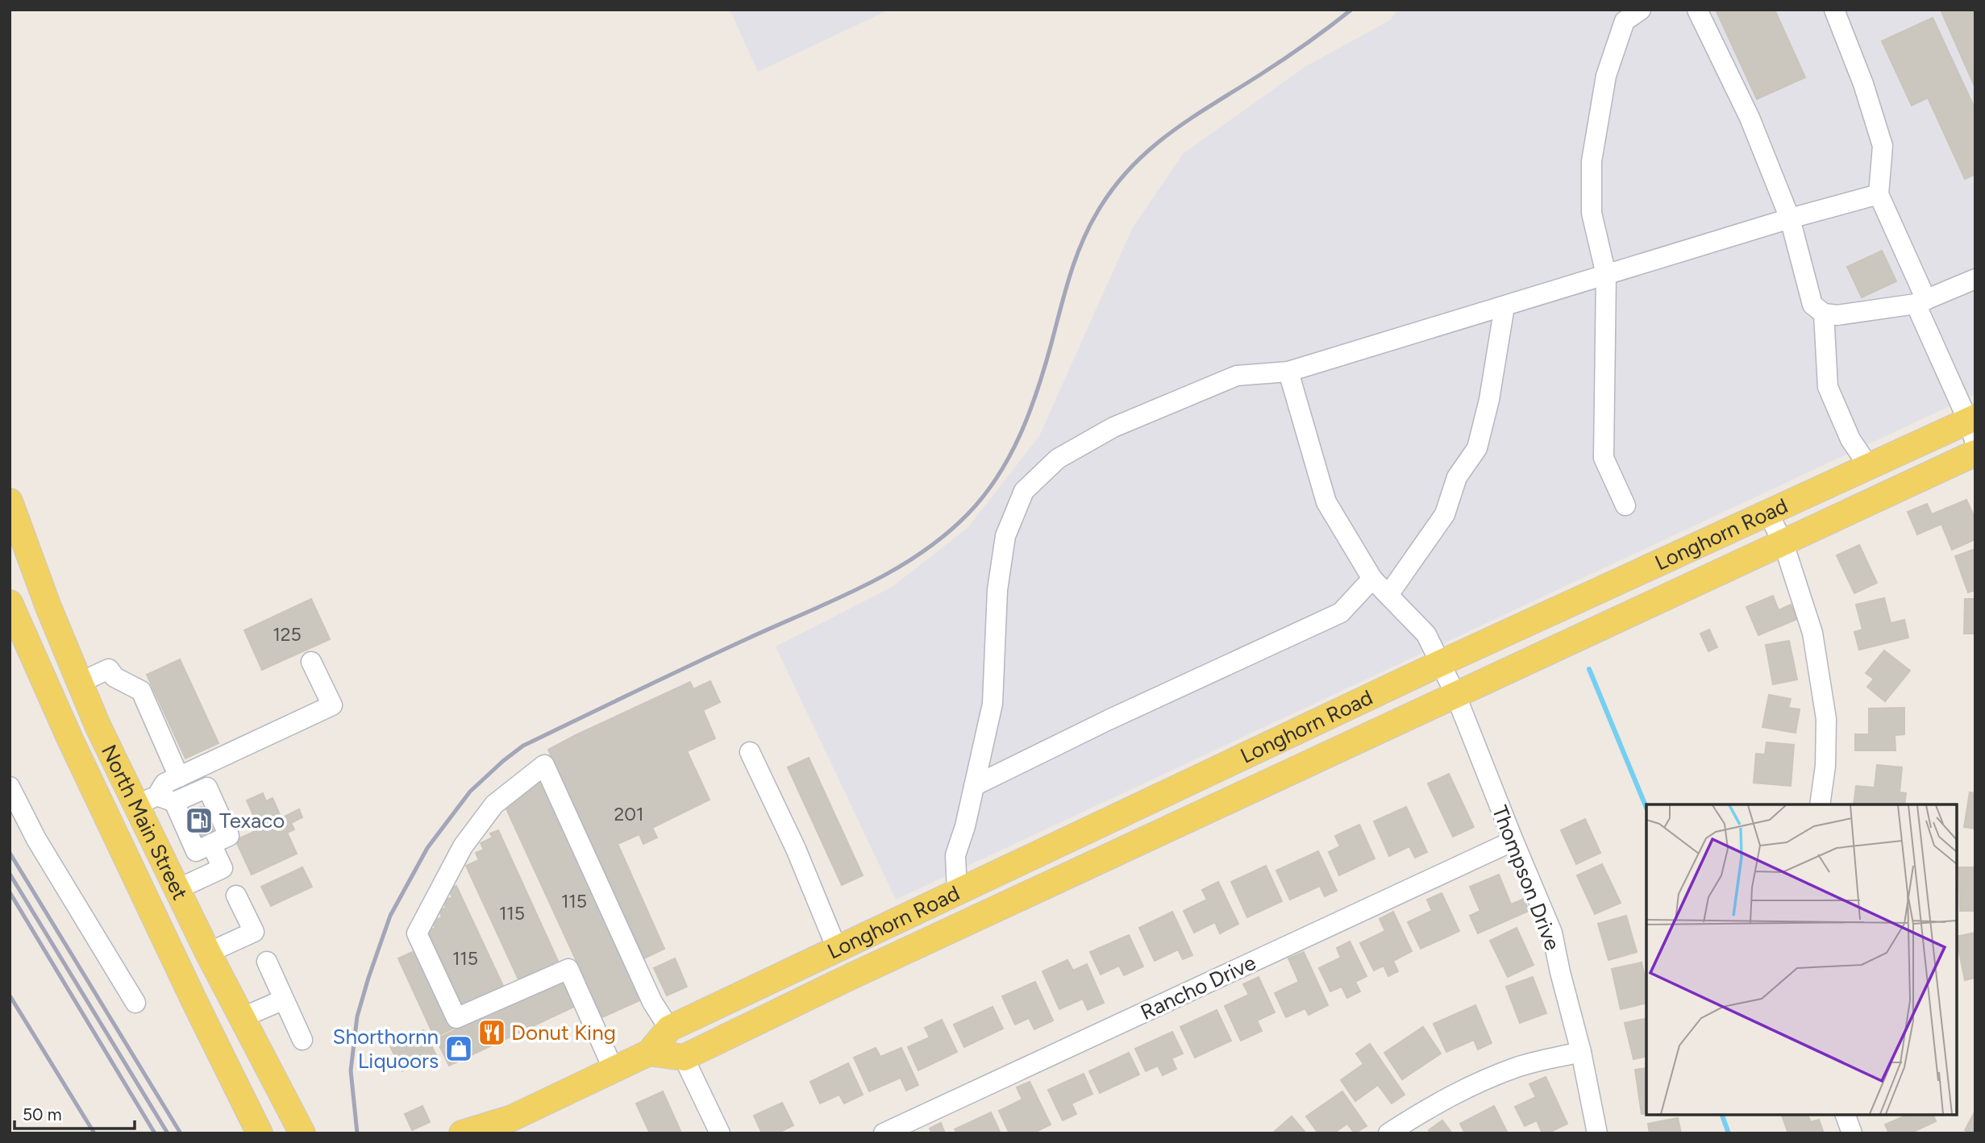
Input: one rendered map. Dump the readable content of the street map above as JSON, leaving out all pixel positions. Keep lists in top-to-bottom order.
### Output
{
  "streets": {
    "main road": ["Longhorn Road", "North Main Street"],
    "street": ["Thompson Drive", "Rancho Drive"]
  },
  "crossings": [
    ["Longhorn Road", "Thompson Drive"],
    ["Thompson Drive", "Rancho Drive"]
  ],
  "places": {
    "fuel station": ["Texaco"],
    "restaurant": ["Donut King"],
    "shop": ["Shorthornn Liquoors"]
  },
  "house_numbers": [
    "125",
    "201",
    "115",
    "115",
    "115"
  ],
  "scale_bar": "50 m"
}
